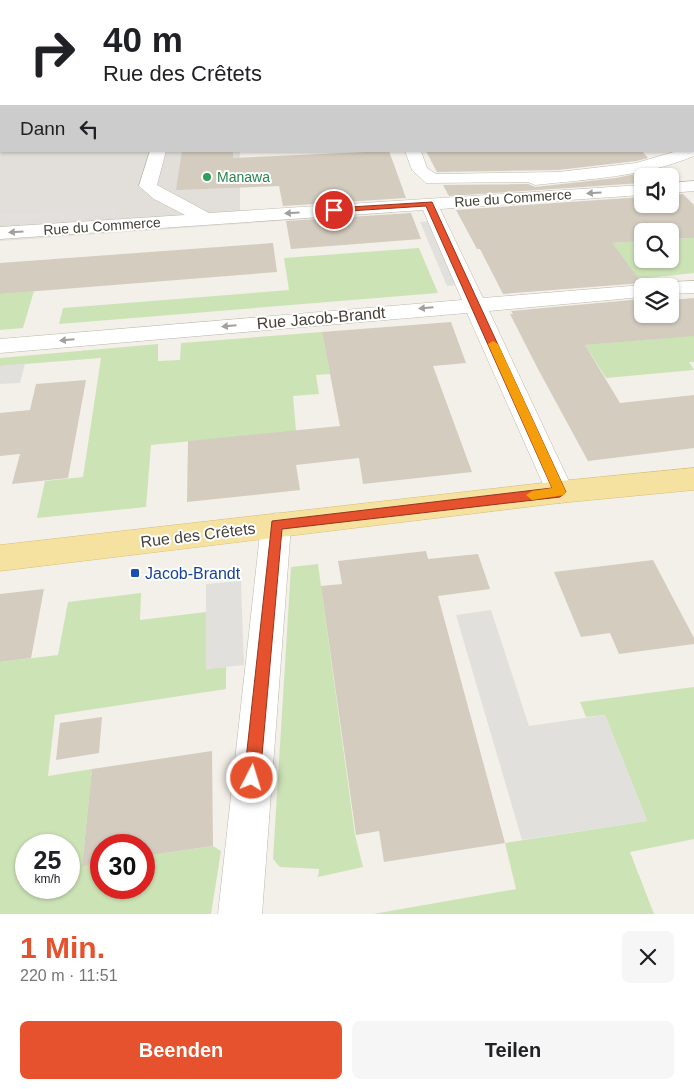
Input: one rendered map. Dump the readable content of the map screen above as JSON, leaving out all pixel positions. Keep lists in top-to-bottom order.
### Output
{
  "streets": {
    "main road": ["Rue des Crêtets"],
    "street": ["Rue du Commerce", "Rue Jacob-Brandt"]
  },
  "places": {
    "other": ["Manawa"],
    "transit": ["Jacob-Brandt"]
  },
  "page": {
    "turn": ["40 m", "Rue des Crêtets"],
    "then": "Dann",
    "speed": "25 km/h",
    "limit": "30",
    "heading": ["1 Min.", "220 m · 11:51"],
    "buttons": ["Beenden", "Teilen"]
  }
}
